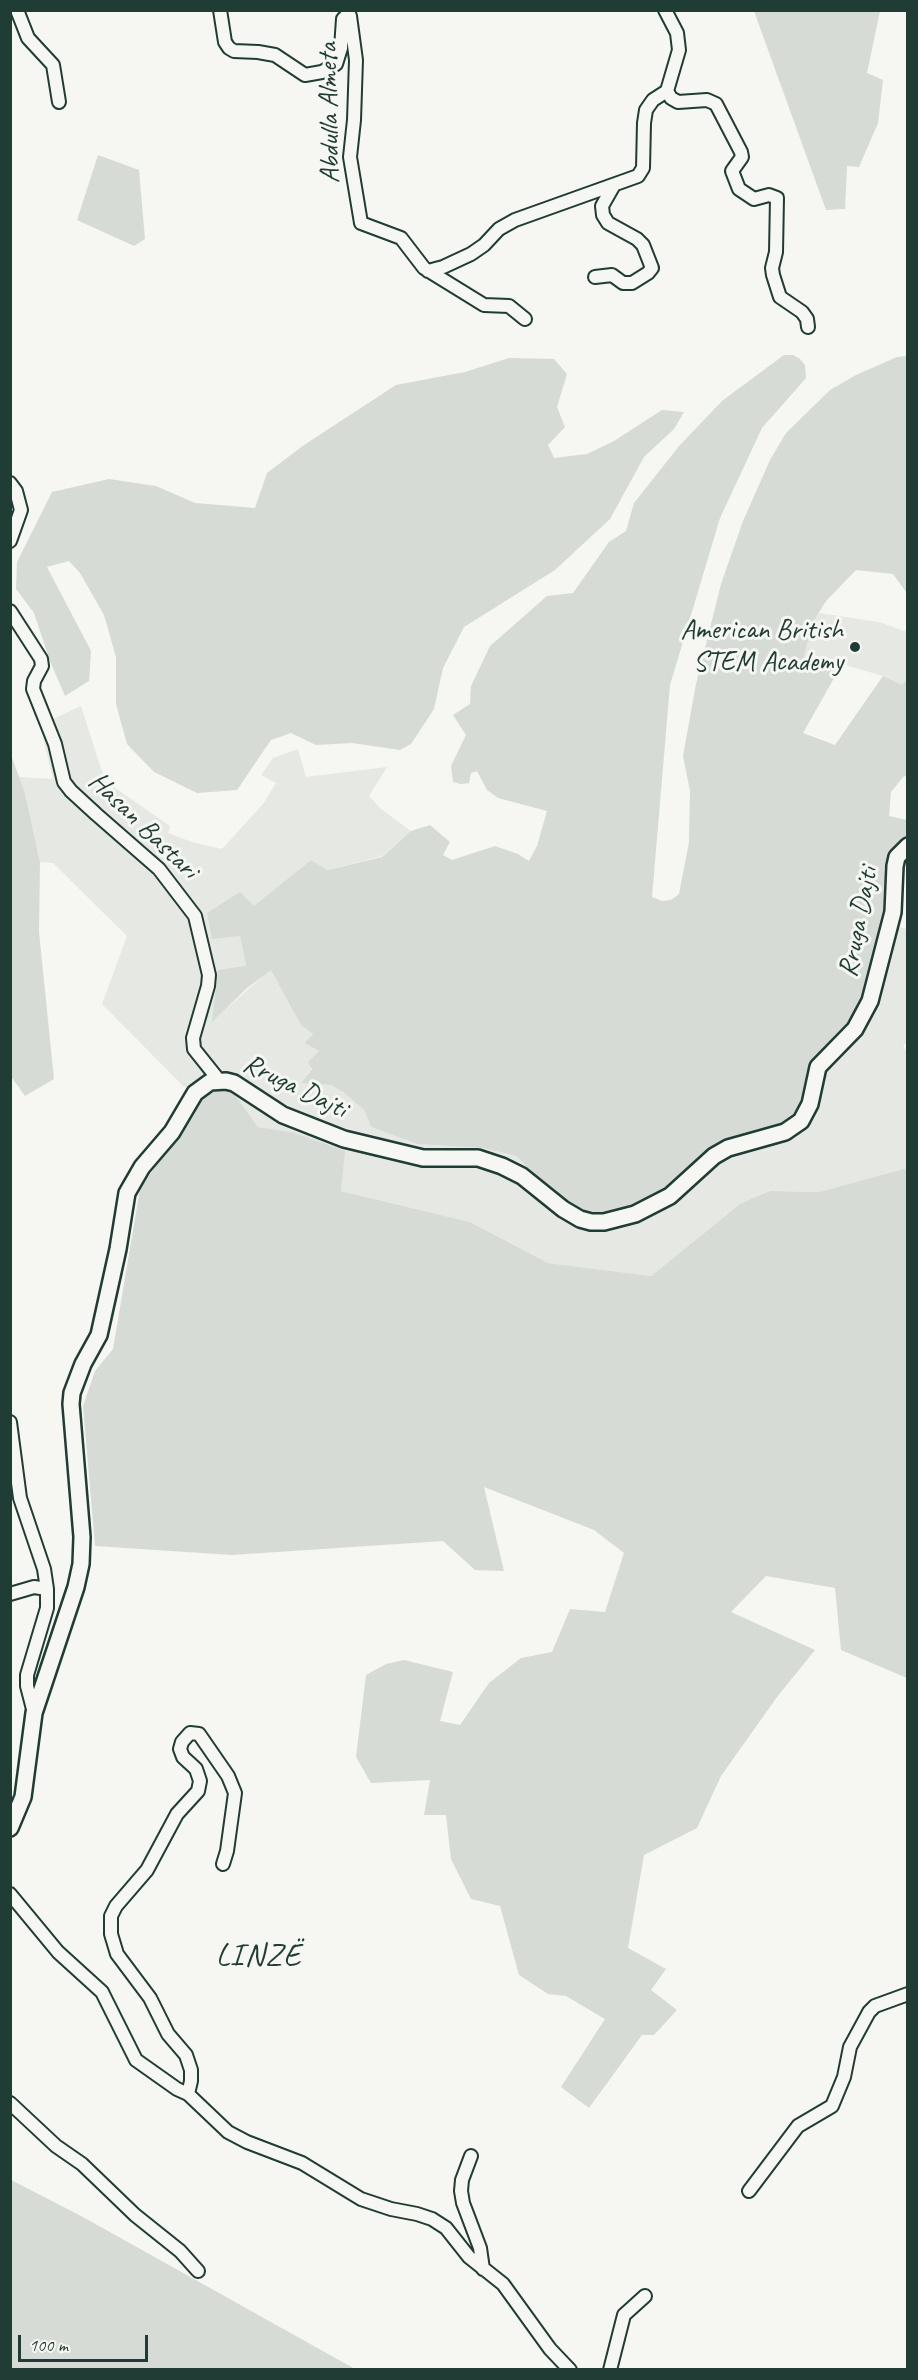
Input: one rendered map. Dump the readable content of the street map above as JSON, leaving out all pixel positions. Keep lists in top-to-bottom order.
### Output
{
  "streets": {
    "main road": ["Rruga Dajti"],
    "street": ["Abdulla Almeta", "Hasan Bastari"]
  },
  "crossings": [
    ["Hasan Bastari", "Rruga Dajti"]
  ],
  "districts": ["LINZË"],
  "places": ["American British STEM Academy"],
  "scale_bar": "100 m"
}
